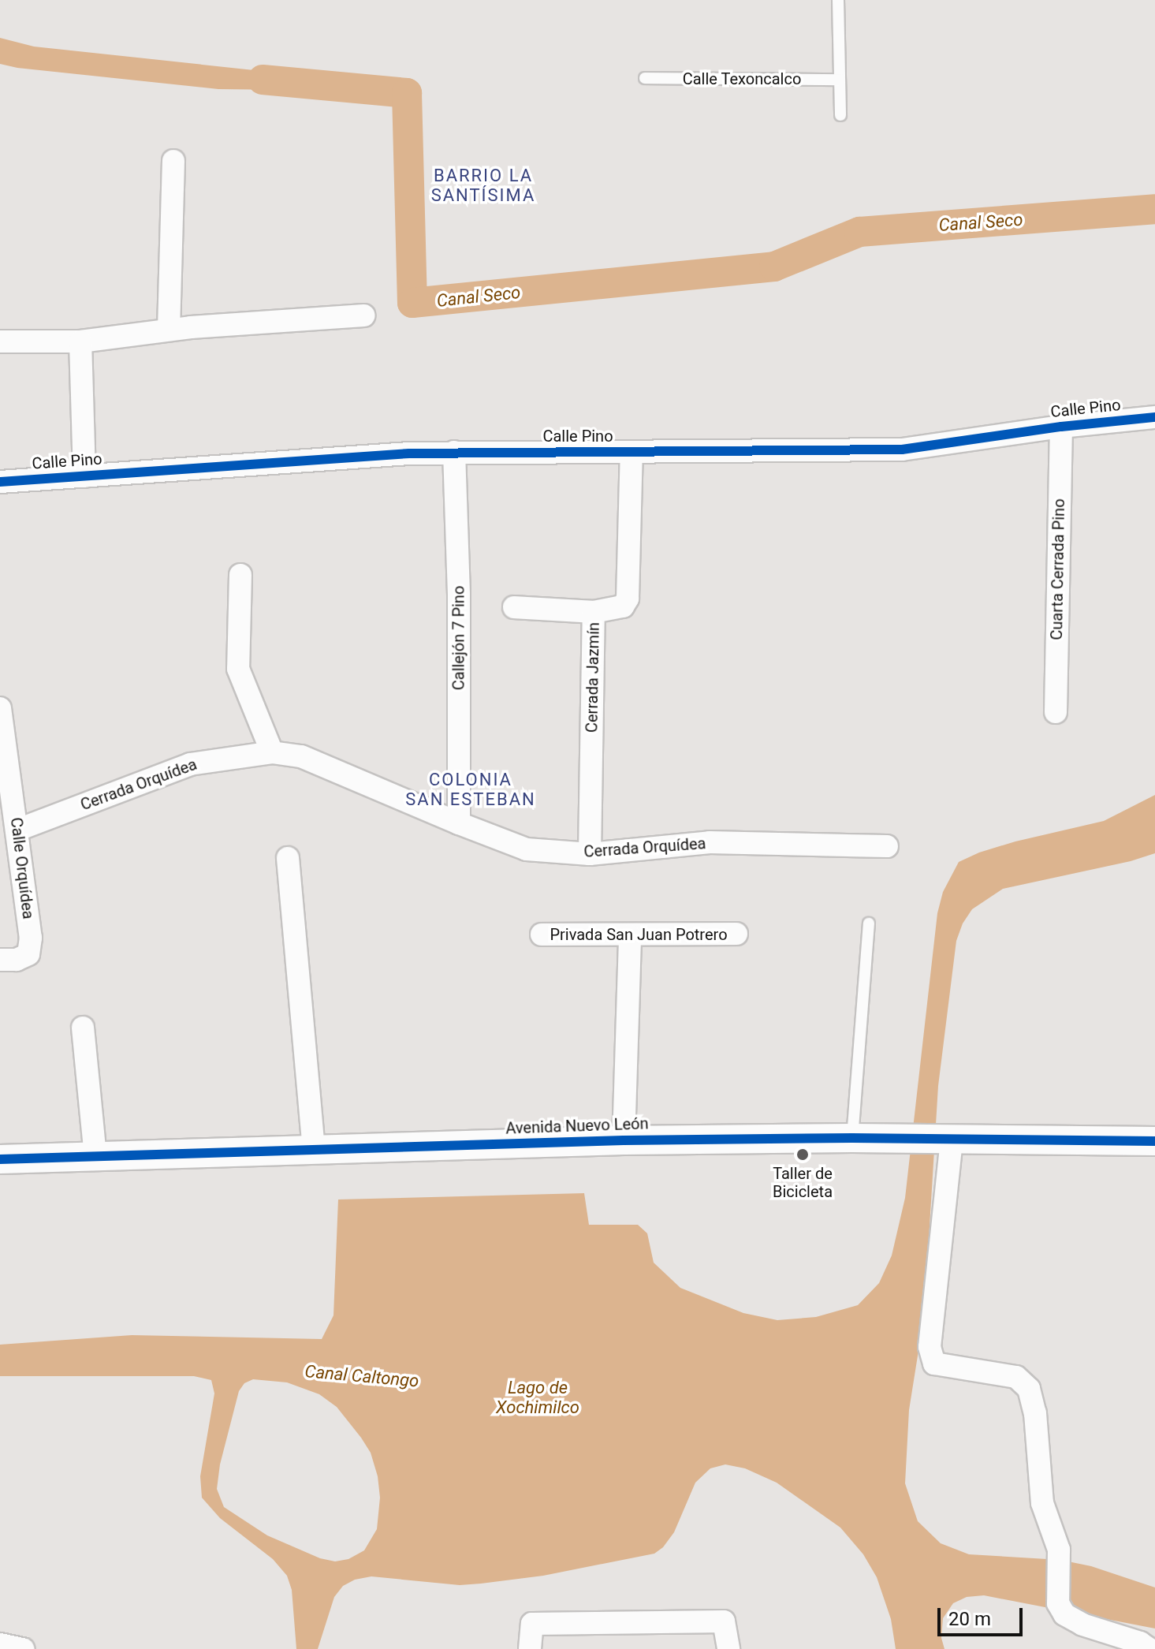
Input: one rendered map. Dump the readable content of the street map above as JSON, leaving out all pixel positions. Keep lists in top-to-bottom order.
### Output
{
  "streets": {
    "street": [
      "Calle Pino",
      "Cuarta Cerrada Pino",
      "Callejón 7 Pino",
      "Cerrada Jazmín",
      "Cerrada Orquídea",
      "Calle Orquídea",
      "Privada San Juan Potrero",
      "Avenida Nuevo León"
    ],
    "lane": ["Calle Texoncalco"]
  },
  "crossings": [
    ["Calle Pino", "Cuarta Cerrada Pino"],
    ["Calle Pino", "Callejón 7 Pino"],
    ["Calle Pino", "Cerrada Jazmín"],
    ["Callejón 7 Pino", "Cerrada Orquídea"],
    ["Cerrada Jazmín", "Cerrada Orquídea"],
    ["Cerrada Orquídea", "Calle Orquídea"]
  ],
  "districts": ["BARRIO LA SANTÍSIMA", "COLONIA SAN ESTEBAN"],
  "water": ["Canal Seco", "Canal Caltongo", "Lago de Xochimilco"],
  "places": ["Taller de Bicicleta"],
  "scale_bar": "20 m"
}
